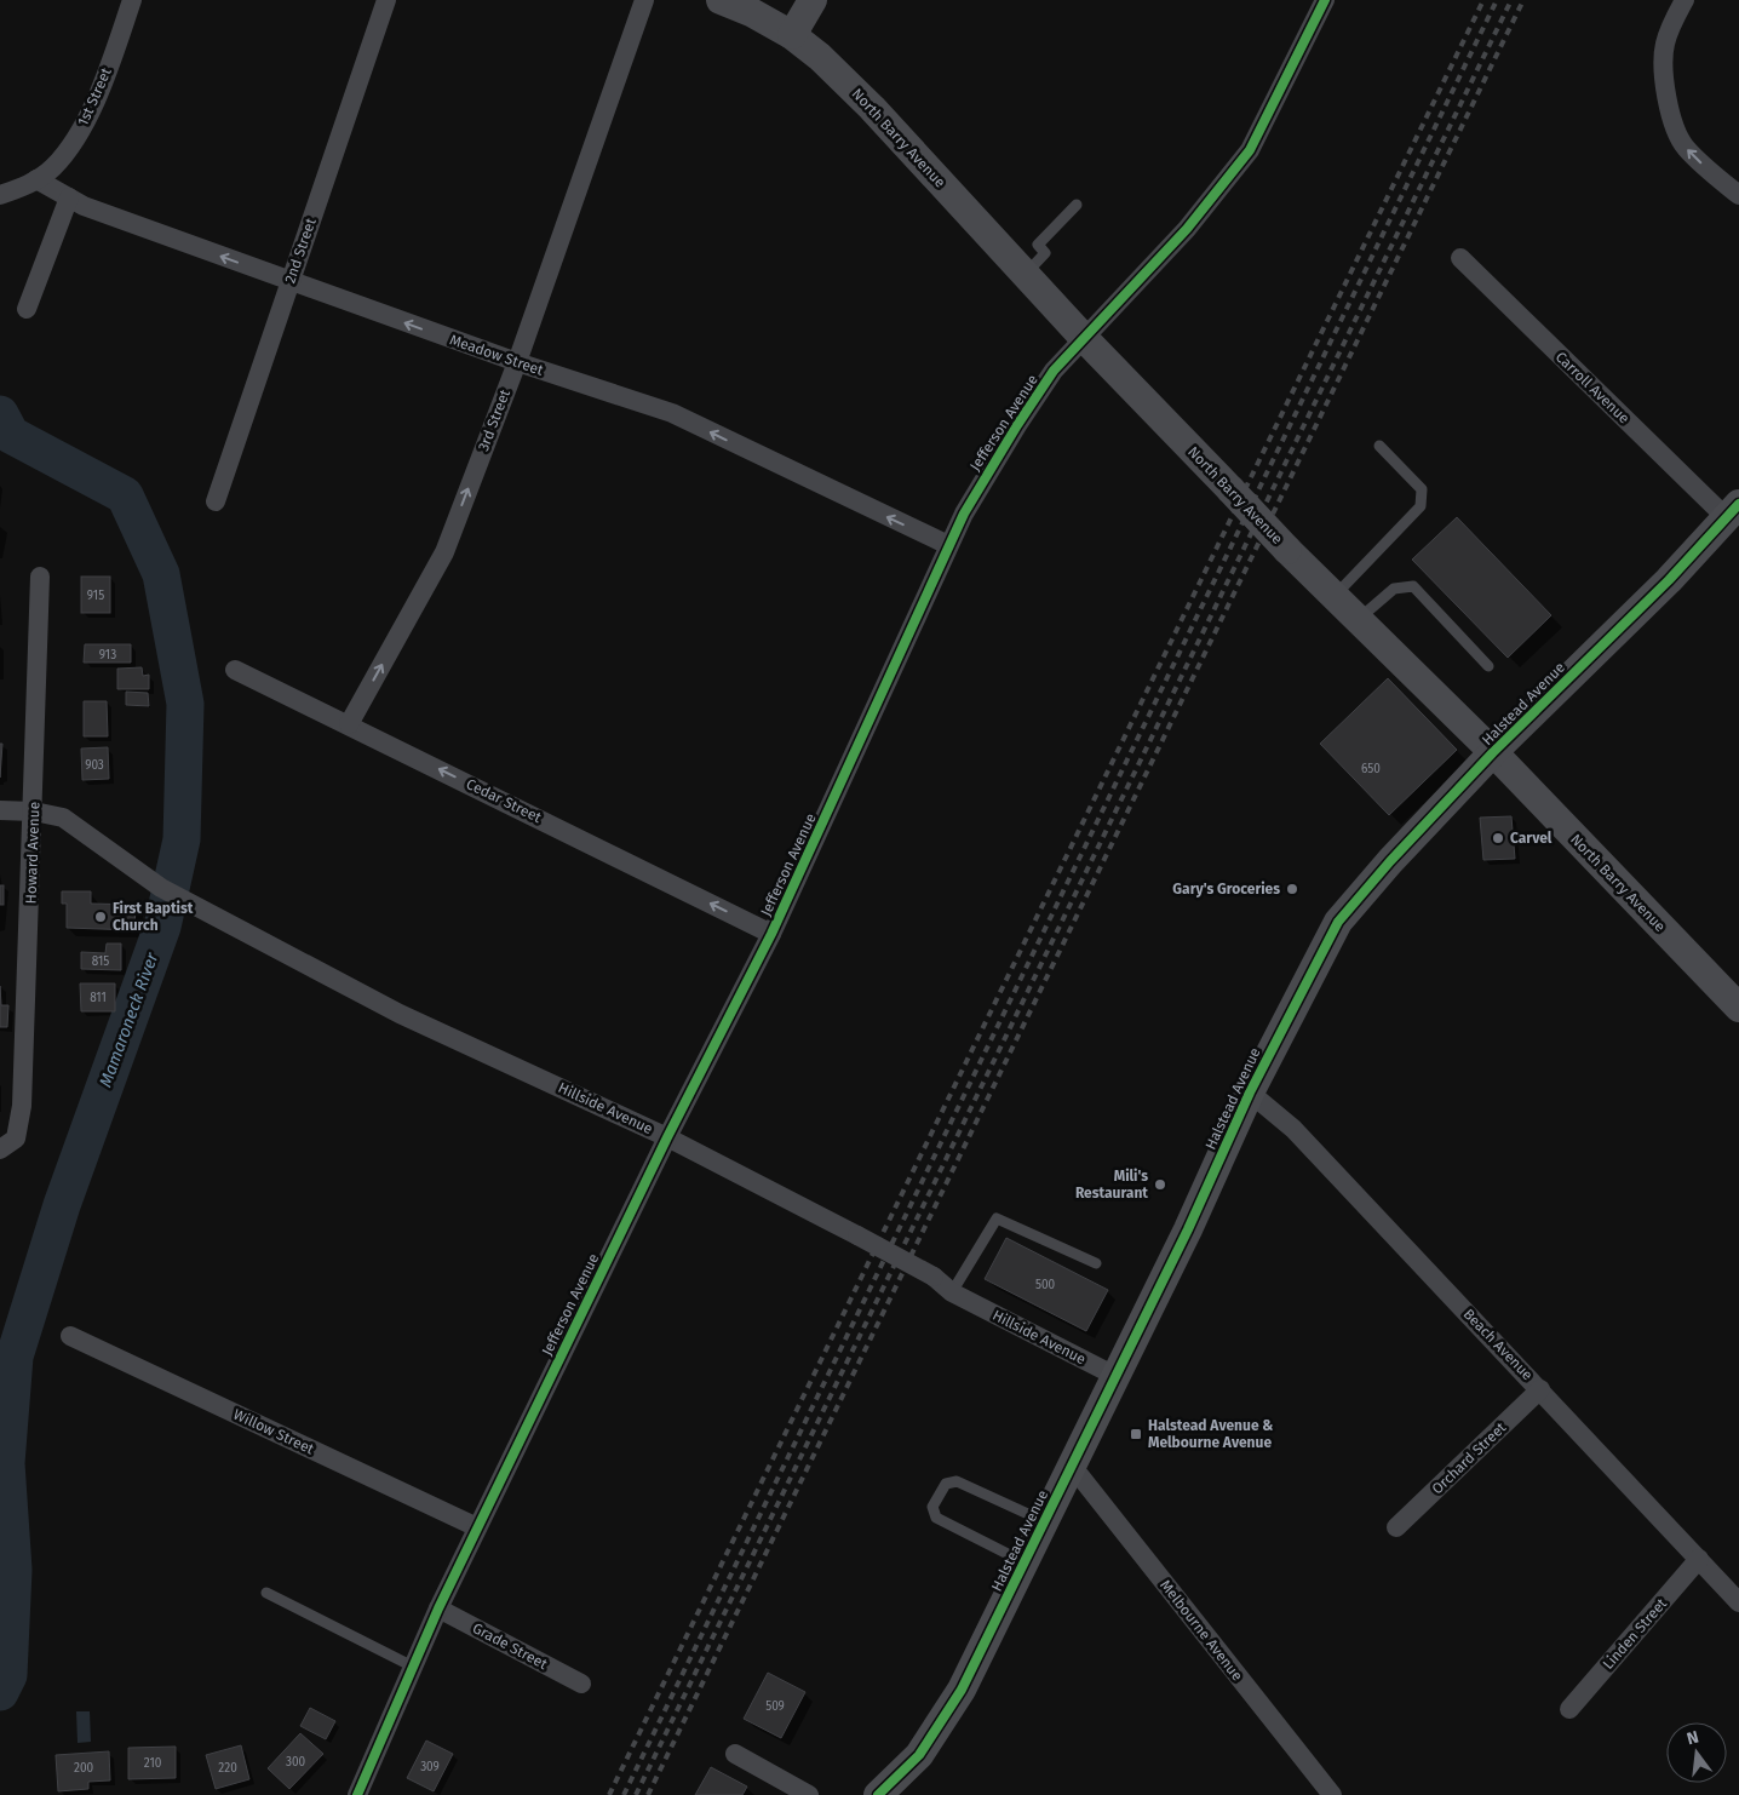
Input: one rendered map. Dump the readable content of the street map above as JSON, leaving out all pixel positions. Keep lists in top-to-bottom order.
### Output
{
  "streets": {
    "street": [
      "1st Street",
      "North Barry Avenue",
      "2nd Street",
      "Meadow Street",
      "Carroll Avenue",
      "3rd Street",
      "Jefferson Avenue",
      "Halstead Avenue",
      "Cedar Street",
      "Howard Avenue",
      "Hillside Avenue",
      "Beach Avenue",
      "Willow Street",
      "Orchard Street",
      "Melbourne Avenue",
      "Linden Street",
      "Grade Street"
    ]
  },
  "crossings": [
    ["1st Street", "Meadow Street"],
    ["North Barry Avenue", "Jefferson Avenue"],
    ["North Barry Avenue", "Halstead Avenue"],
    ["2nd Street", "Meadow Street"],
    ["Meadow Street", "3rd Street"],
    ["Meadow Street", "Jefferson Avenue"],
    ["Carroll Avenue", "Halstead Avenue"],
    ["3rd Street", "Cedar Street"],
    ["Jefferson Avenue", "Cedar Street"],
    ["Jefferson Avenue", "Hillside Avenue"],
    ["Jefferson Avenue", "Willow Street"],
    ["Jefferson Avenue", "Grade Street"],
    ["Halstead Avenue", "Hillside Avenue"],
    ["Halstead Avenue", "Beach Avenue"],
    ["Halstead Avenue", "Melbourne Avenue"],
    ["Howard Avenue", "Hillside Avenue"],
    ["Beach Avenue", "Orchard Street"],
    ["Beach Avenue", "Linden Street"]
  ],
  "one_way": ["Meadow Street", "3rd Street", "Cedar Street"],
  "water": ["Mamaroneck River"],
  "places": {
    "other": [
      "Carvel",
      "Gary's Groceries",
      "First Baptist Church",
      "Mili's Restaurant"
    ],
    "transit": ["Halstead Avenue & Melbourne Avenue"]
  },
  "house_numbers": [
    "915",
    "913",
    "903",
    "650",
    "815",
    "811",
    "500",
    "509",
    "300",
    "210",
    "309",
    "200",
    "220"
  ],
  "north": "top"
}
